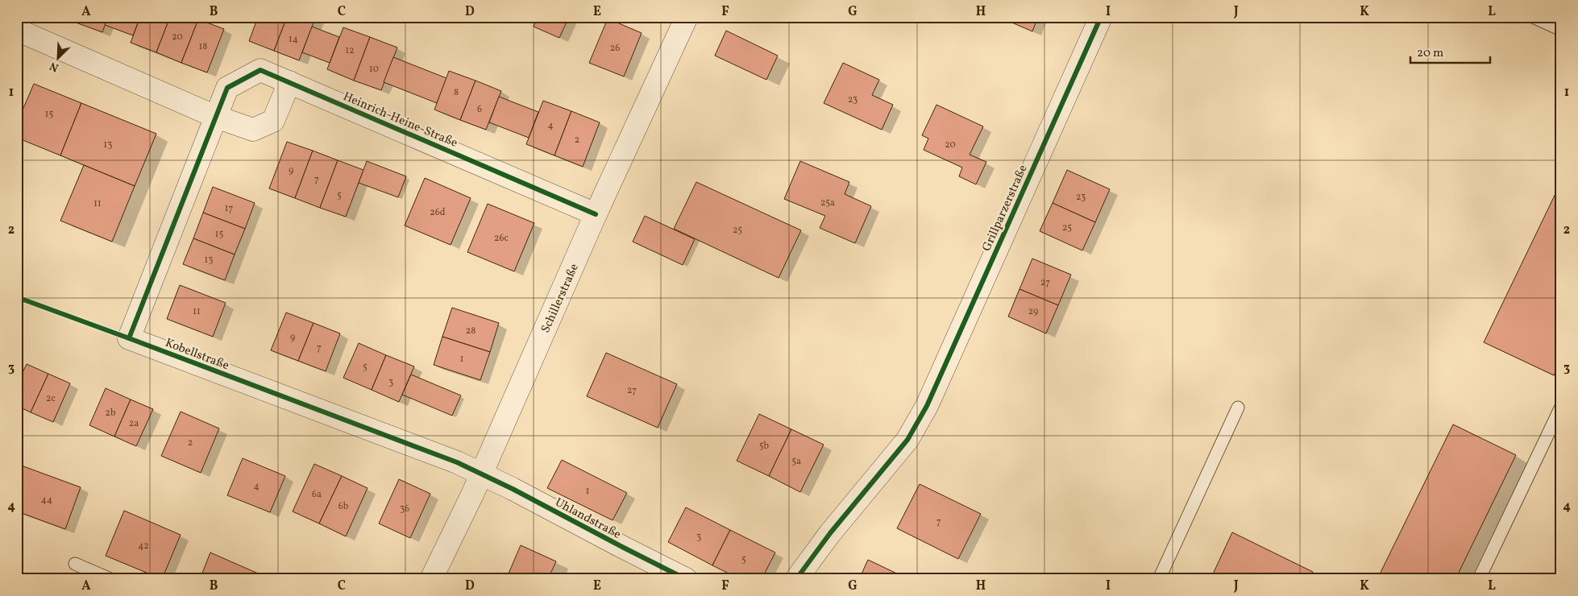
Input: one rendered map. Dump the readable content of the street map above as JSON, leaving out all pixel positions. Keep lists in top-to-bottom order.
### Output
{
  "streets": {
    "street": [
      "Heinrich-Heine-Straße",
      "Grillparzerstraße",
      "Schillerstraße",
      "Kobellstraße",
      "Uhlandstraße"
    ]
  },
  "crossings": [
    ["Heinrich-Heine-Straße", "Schillerstraße"],
    ["Heinrich-Heine-Straße", "Kobellstraße"],
    ["Schillerstraße", "Kobellstraße"],
    ["Schillerstraße", "Uhlandstraße"],
    ["Kobellstraße", "Uhlandstraße"]
  ],
  "house_numbers": [
    "20",
    "14",
    "18",
    "26",
    "12",
    "10",
    "8",
    "23",
    "6",
    "15",
    "4",
    "2",
    "13",
    "20",
    "9",
    "7",
    "5",
    "23",
    "25a",
    "11",
    "17",
    "26d",
    "25",
    "25",
    "15",
    "26c",
    "13",
    "27",
    "11",
    "29",
    "28",
    "9",
    "7",
    "1",
    "5",
    "3",
    "27",
    "2c",
    "2b",
    "2a",
    "2",
    "5b",
    "5a",
    "4",
    "1",
    "6a",
    "44",
    "6b",
    "36",
    "7",
    "3",
    "42",
    "5"
  ],
  "scale_bar": "20 m",
  "north": "bottom left",
  "grid": {
    "columns": [
      "A",
      "B",
      "C",
      "D",
      "E",
      "F",
      "G",
      "H",
      "I",
      "J",
      "K",
      "L"
    ],
    "rows": [
      "1",
      "2",
      "3",
      "4"
    ]
  }
}
